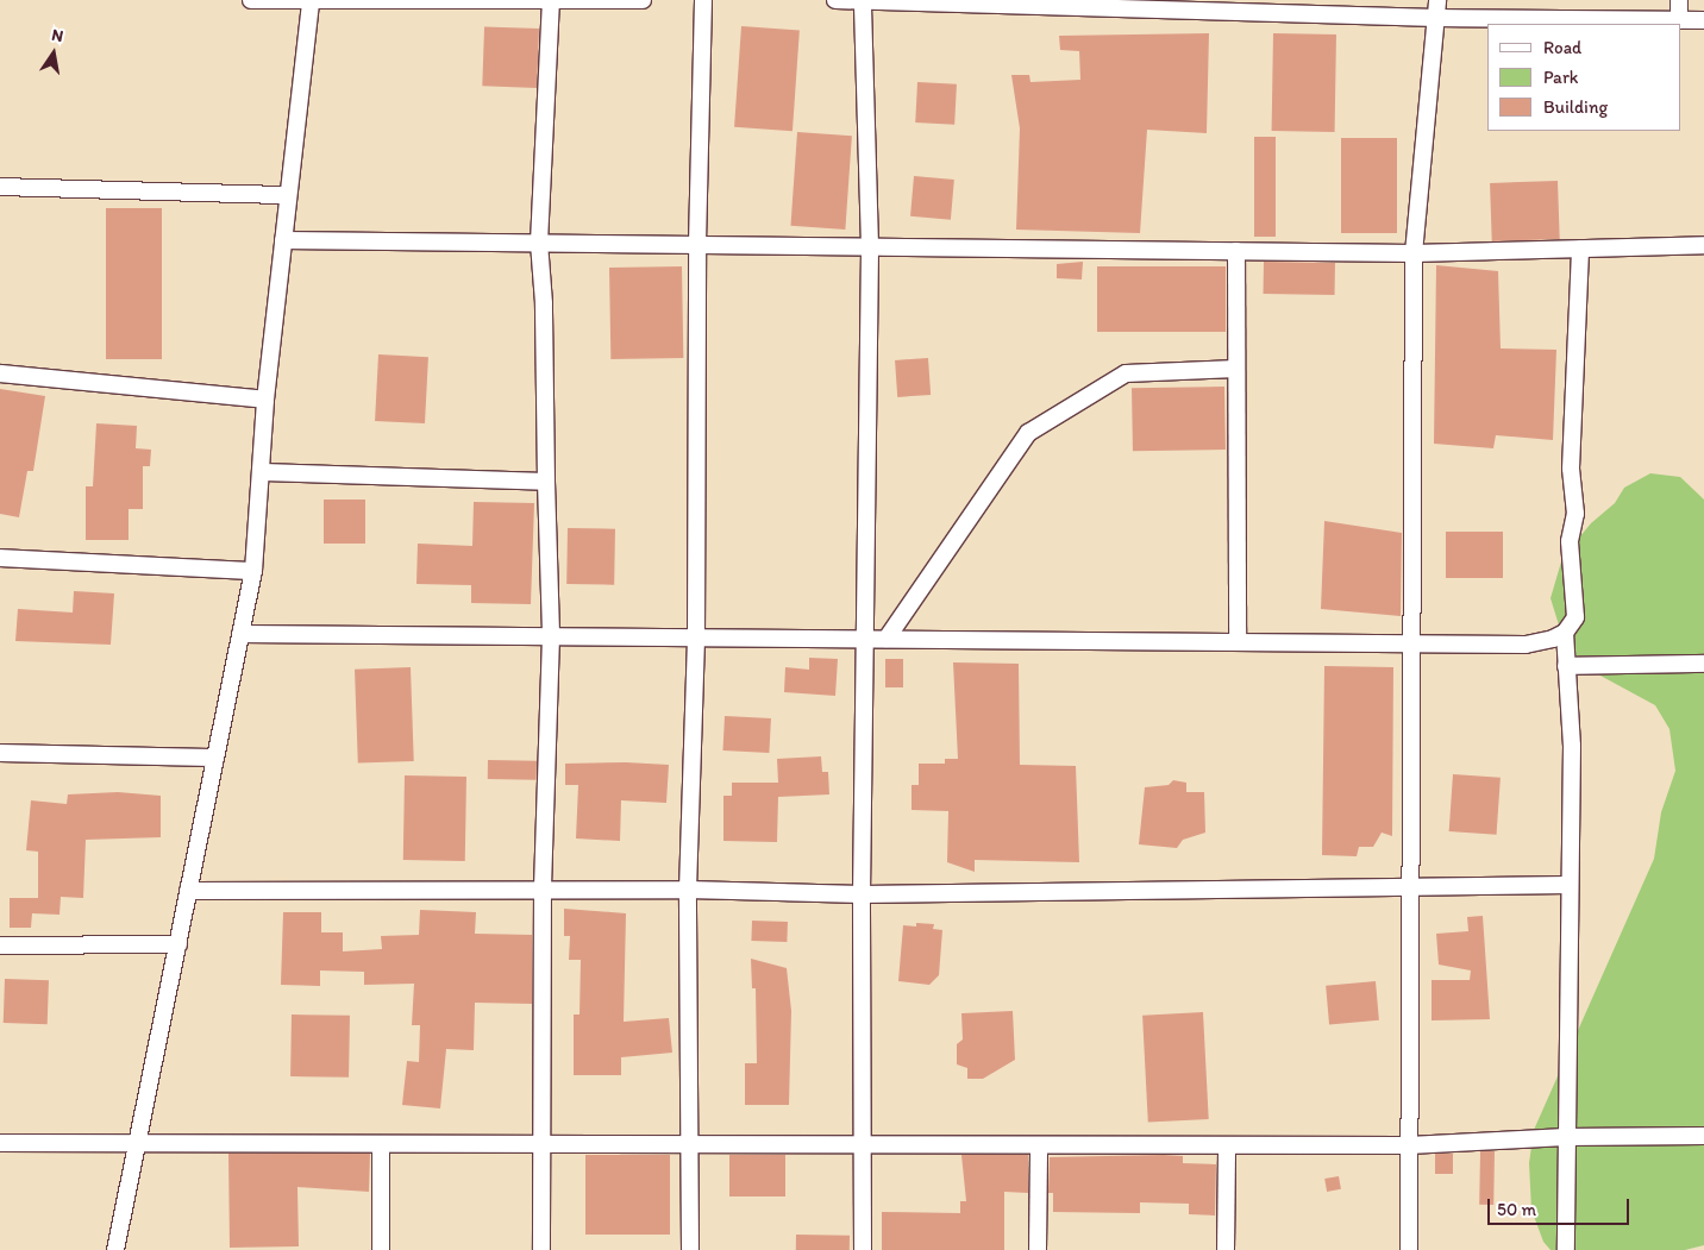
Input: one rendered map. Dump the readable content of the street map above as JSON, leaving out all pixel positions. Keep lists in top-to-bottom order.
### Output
{
  "legend": ["Road", "Park", "Building"],
  "scale_bar": "50 m",
  "north": "top"
}
